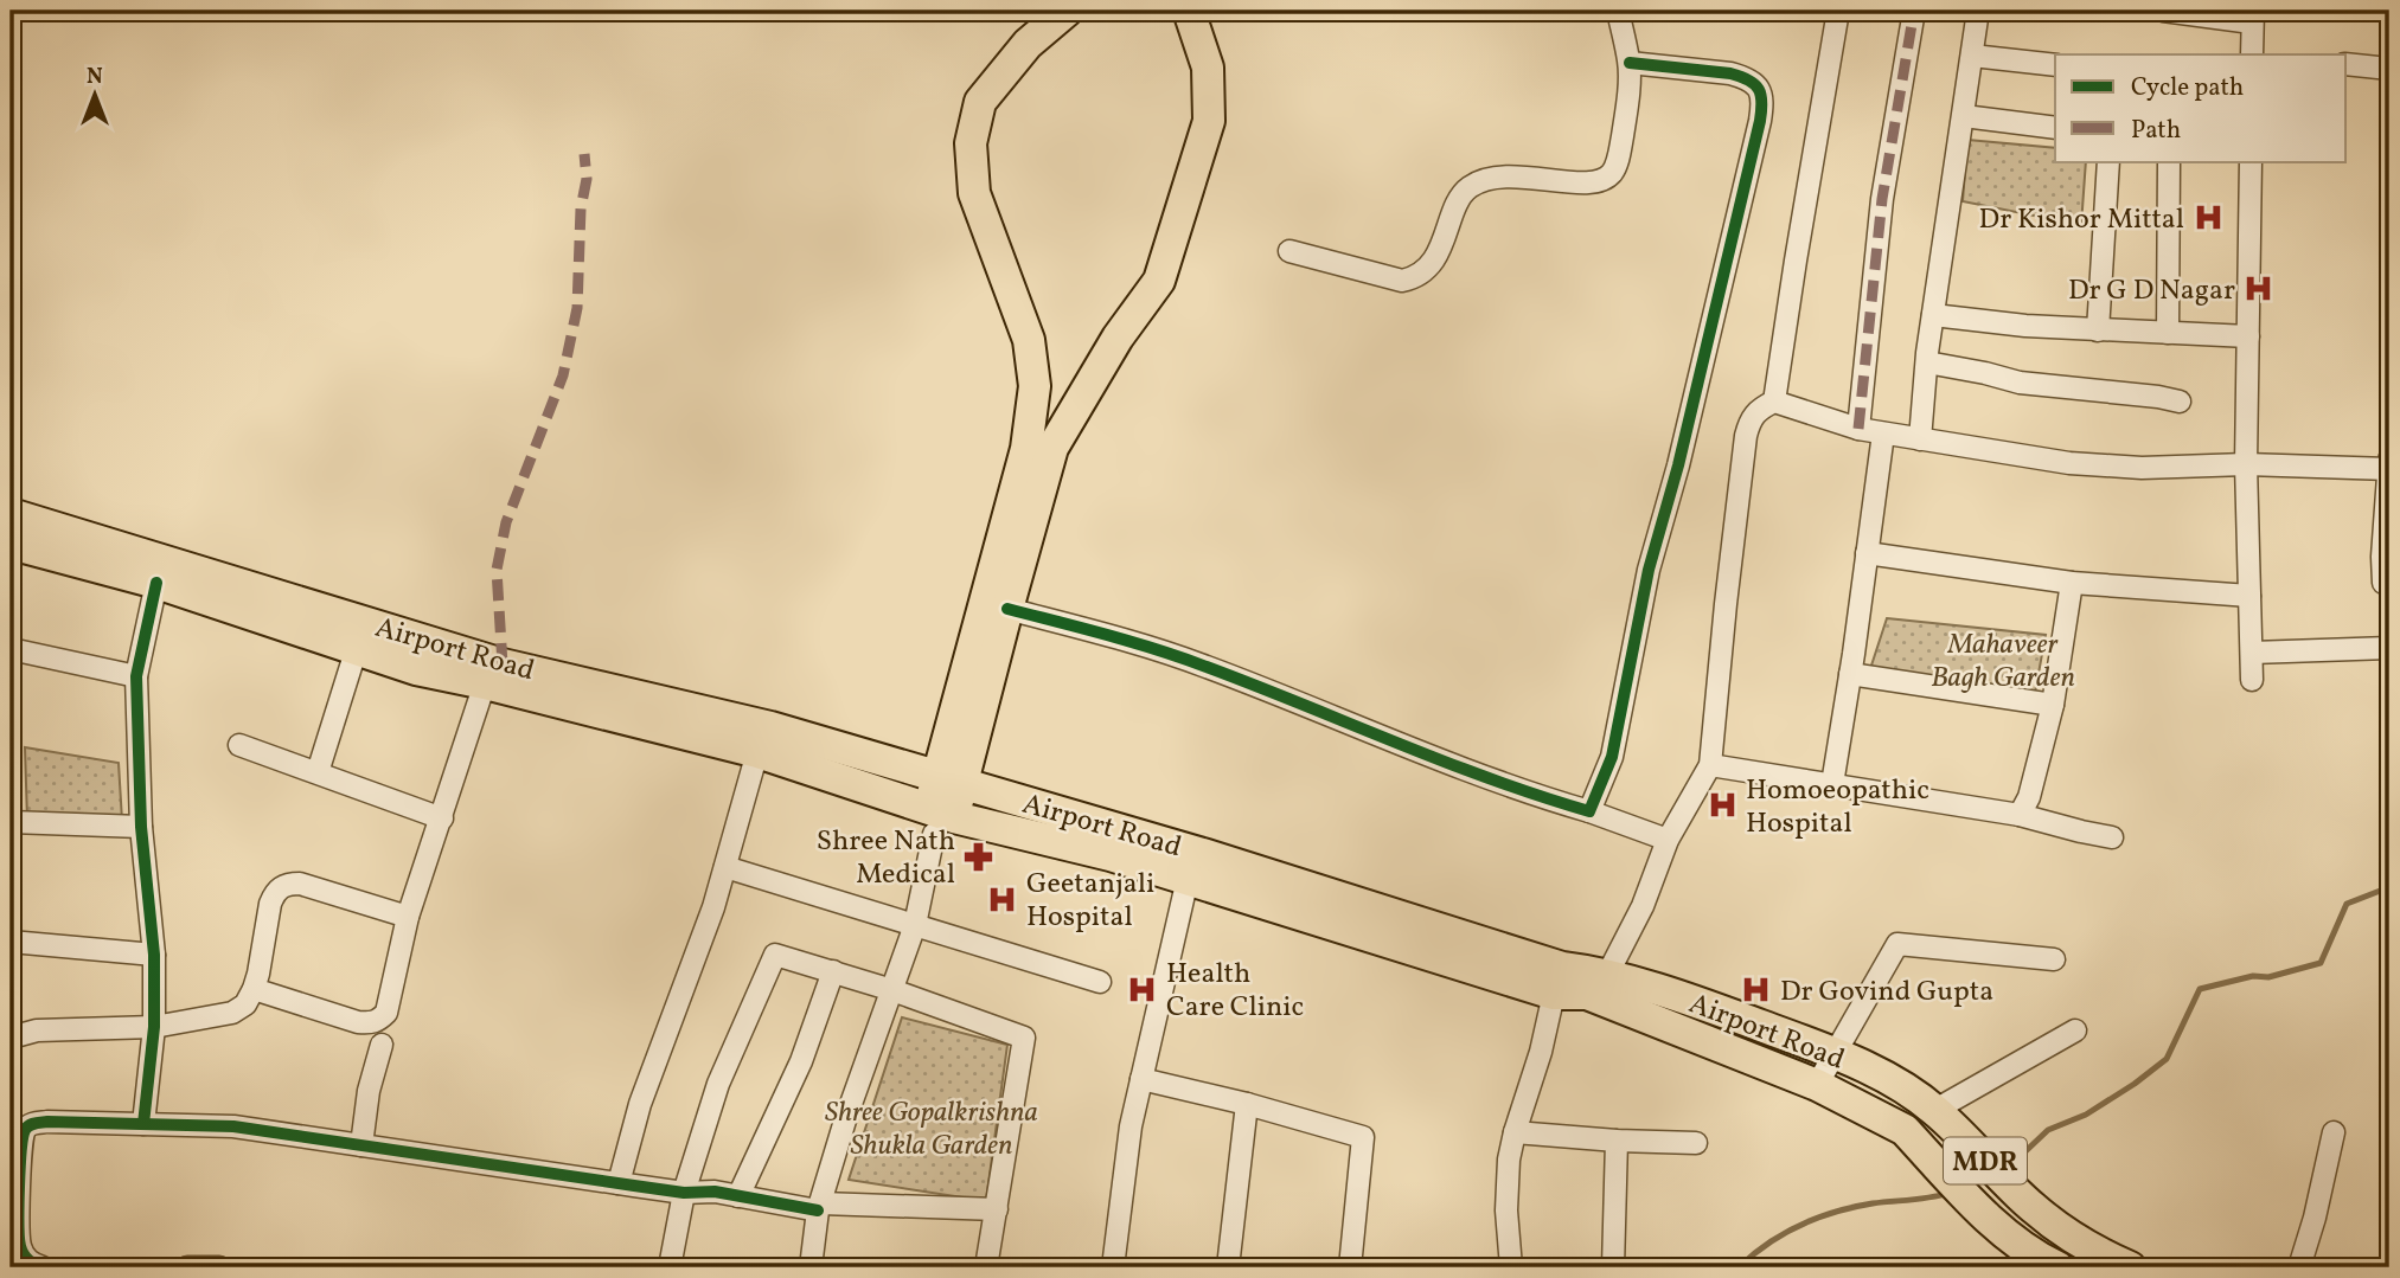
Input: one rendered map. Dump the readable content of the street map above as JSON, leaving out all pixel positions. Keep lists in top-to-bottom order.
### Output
{
  "streets": {
    "main road": ["Airport Road", "MDR"]
  },
  "parks": ["Mahaveer Bagh Garden", "Shree Gopalkrishna Shukla Garden"],
  "places": {
    "hospital": [
      "Dr Kishor Mittal",
      "Dr G D Nagar",
      "Homoeopathic Hospital",
      "Geetanjali Hospital",
      "Health Care Clinic",
      "Dr Govind Gupta"
    ],
    "pharmacy": ["Shree Nath Medical"]
  },
  "legend": ["Cycle path", "Path"],
  "north": "top"
}
